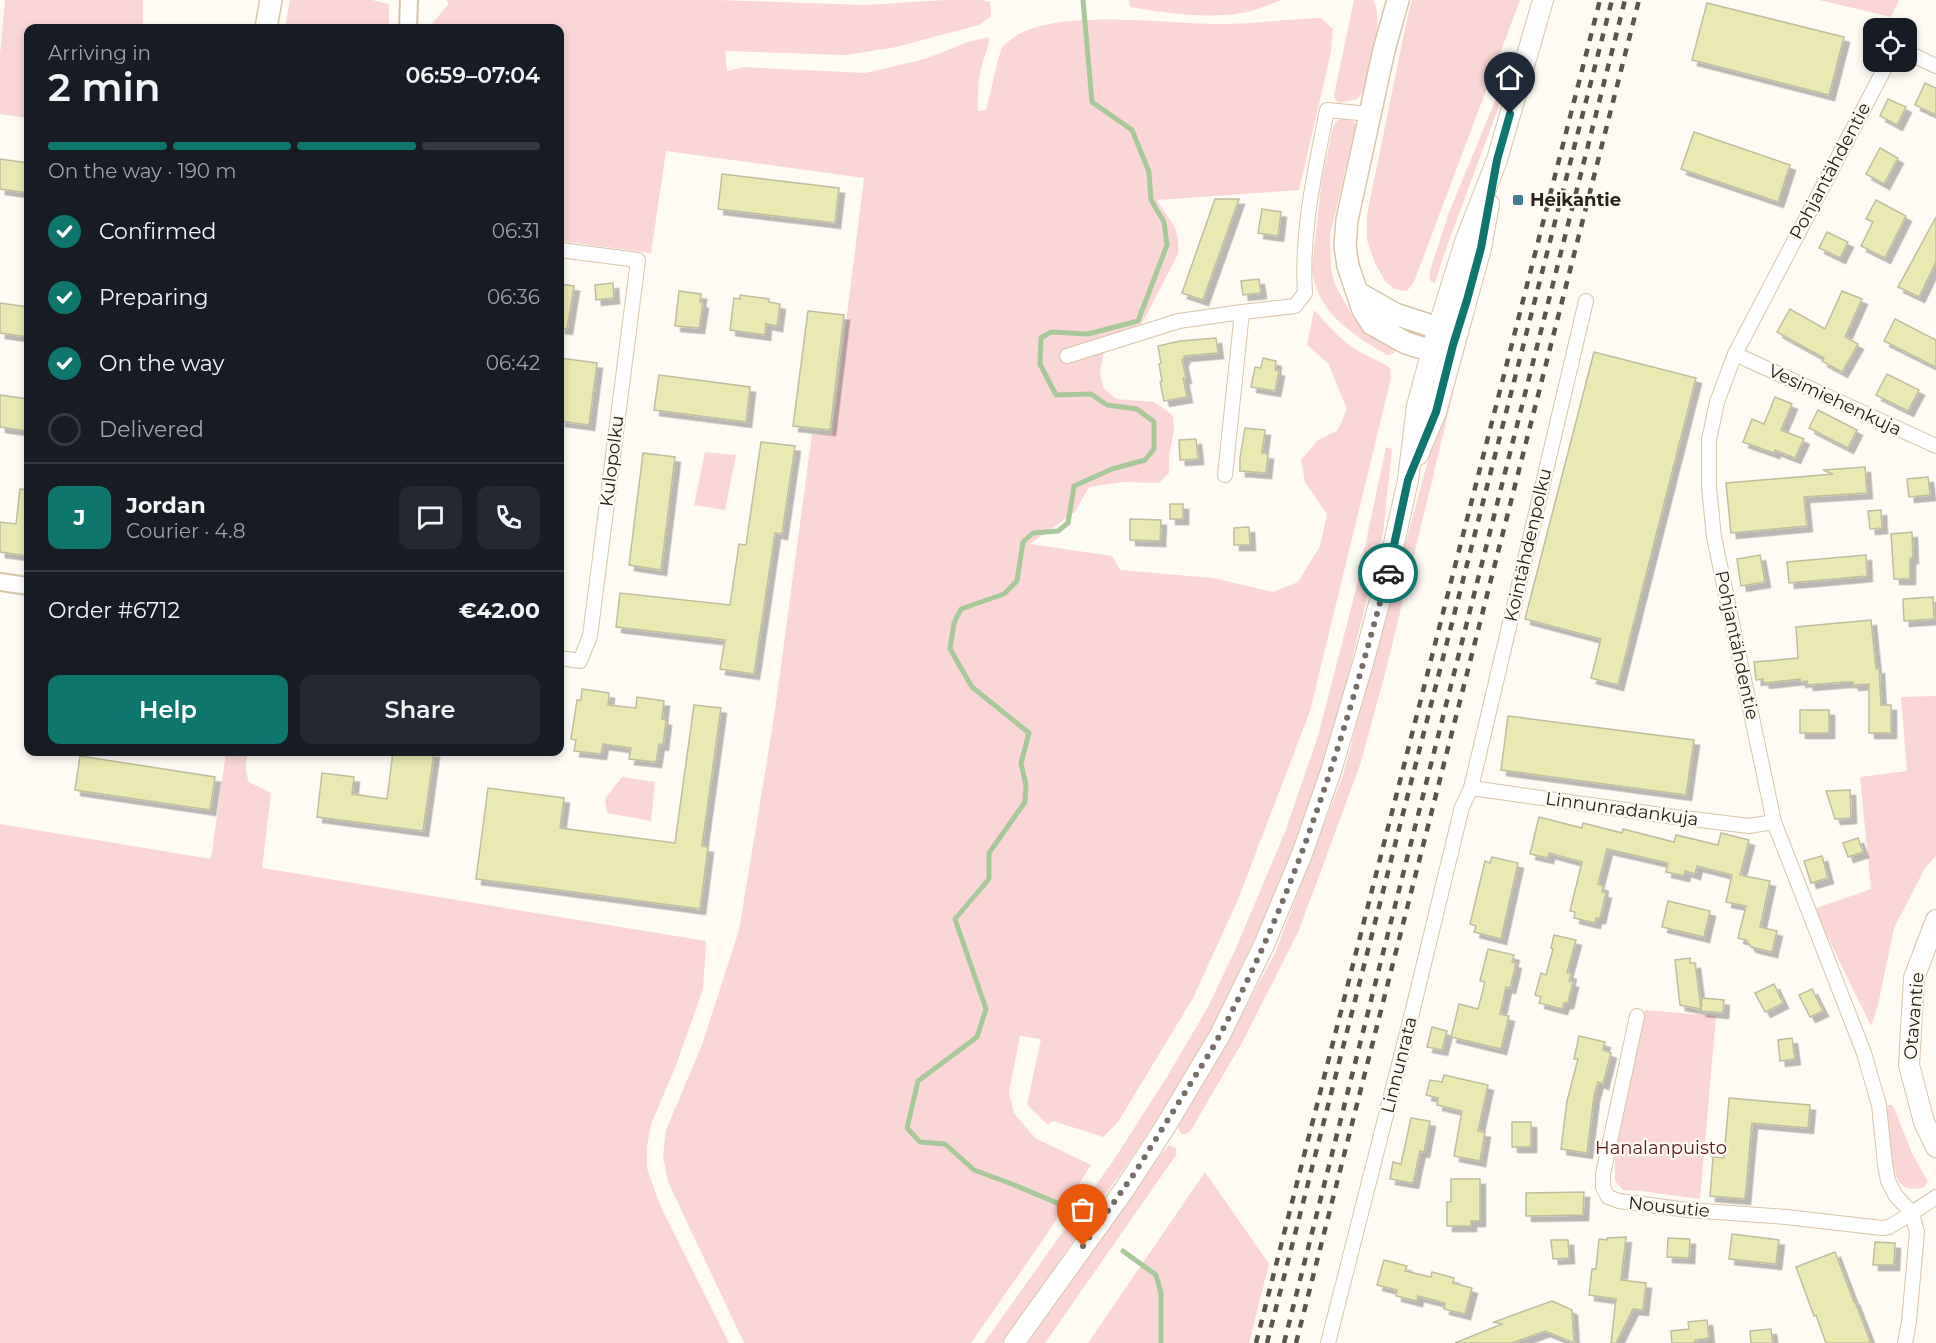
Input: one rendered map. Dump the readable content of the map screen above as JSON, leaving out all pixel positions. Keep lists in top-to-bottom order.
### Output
{
  "streets": {
    "main road": ["Otavantie"],
    "street": [
      "Pohjantähdentie",
      "Vesimiehenkuja",
      "Kulopolku",
      "Kointähdenpolku",
      "Linnunradankuja",
      "Linnunrata",
      "Nousutie"
    ]
  },
  "crossings": [
    ["Pohjantähdentie", "Vesimiehenkuja"],
    ["Pohjantähdentie", "Linnunradankuja"],
    ["Pohjantähdentie", "Nousutie"],
    ["Kointähdenpolku", "Linnunradankuja"],
    ["Kointähdenpolku", "Linnunrata"],
    ["Linnunradankuja", "Linnunrata"]
  ],
  "parks": ["Hanalanpuisto"],
  "places": {
    "transit": ["Heikantie"]
  },
  "page": {
    "heading": ["2 min", "Arriving in", "06:59–07:04"],
    "panel": [
      "Jordan",
      "Courier · 4.8",
      "Order #6712",
      "€42.00"
    ],
    "bar": "On the way · 190 m",
    "list": [
      ["Confirmed", "06:31"],
      ["Preparing", "06:36"],
      ["On the way", "06:42"],
      "Delivered"
    ],
    "round": "J",
    "buttons": ["Help", "Share"]
  }
}
